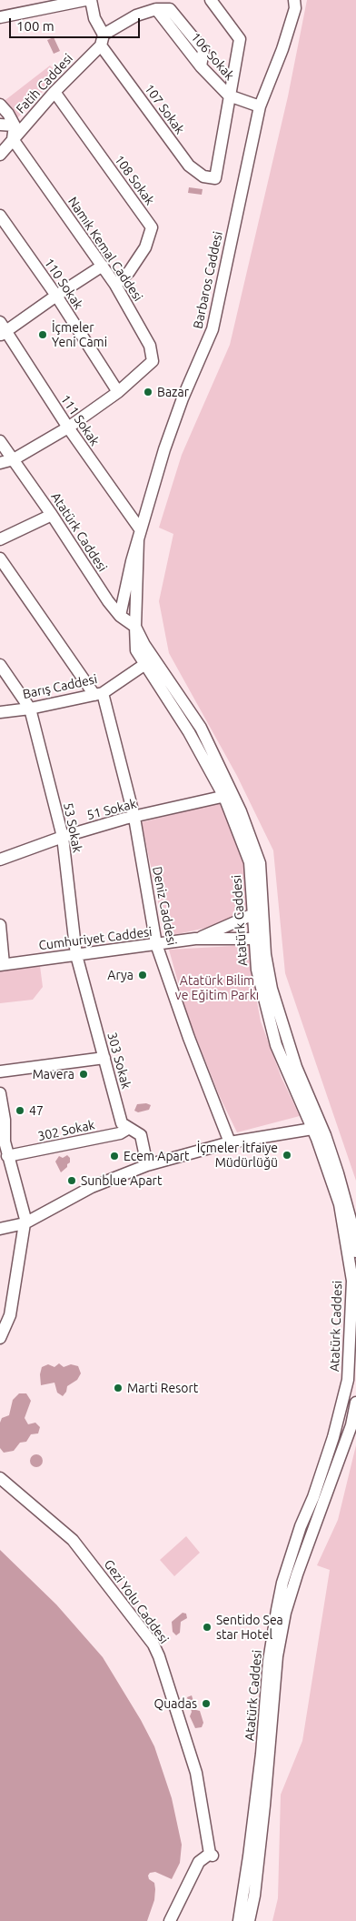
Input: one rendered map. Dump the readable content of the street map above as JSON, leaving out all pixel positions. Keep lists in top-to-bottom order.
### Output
{
  "streets": {
    "street": [
      "106 Sokak",
      "Fatih Caddesi",
      "107 Sokak",
      "108 Sokak",
      "Namık Kemal Caddesi",
      "Barbaros Caddesi",
      "110 Sokak",
      "111 Sokak",
      "Atatürk Caddesi",
      "Barış Caddesi",
      "51 Sokak",
      "53 Sokak",
      "Deniz Caddesi",
      "Cumhuriyet Caddesi",
      "303 Sokak",
      "302 Sokak",
      "Gezi Yolu Caddesi"
    ]
  },
  "crossings": [
    ["106 Sokak", "Fatih Caddesi"],
    ["106 Sokak", "107 Sokak"],
    ["106 Sokak", "Barbaros Caddesi"],
    ["Fatih Caddesi", "107 Sokak"],
    ["Fatih Caddesi", "108 Sokak"],
    ["Fatih Caddesi", "Namık Kemal Caddesi"],
    ["108 Sokak", "Namık Kemal Caddesi"],
    ["Namık Kemal Caddesi", "110 Sokak"],
    ["Namık Kemal Caddesi", "111 Sokak"],
    ["Namık Kemal Caddesi", "Atatürk Caddesi"],
    ["Barbaros Caddesi", "111 Sokak"],
    ["Barbaros Caddesi", "Atatürk Caddesi"],
    ["111 Sokak", "Atatürk Caddesi"],
    ["Atatürk Caddesi", "Barış Caddesi"],
    ["Atatürk Caddesi", "51 Sokak"],
    ["Atatürk Caddesi", "Cumhuriyet Caddesi"],
    ["Barış Caddesi", "53 Sokak"],
    ["Barış Caddesi", "Deniz Caddesi"],
    ["51 Sokak", "53 Sokak"],
    ["51 Sokak", "Deniz Caddesi"],
    ["53 Sokak", "Cumhuriyet Caddesi"],
    ["53 Sokak", "303 Sokak"],
    ["Deniz Caddesi", "Cumhuriyet Caddesi"],
    ["Cumhuriyet Caddesi", "303 Sokak"],
    ["303 Sokak", "302 Sokak"]
  ],
  "parks": ["Atatürk Bilim ve Eğitim Parkı"],
  "places": [
    "İçmeler Yeni Cami",
    "Bazar",
    "Arya",
    "Mavera",
    "47",
    "İçmeler İtfaiye Müdürlüğü",
    "Ecem Apart",
    "Sunblue Apart",
    "Marti Resort",
    "Sentido Sea star Hotel",
    "Quadas"
  ],
  "scale_bar": "100 m"
}
